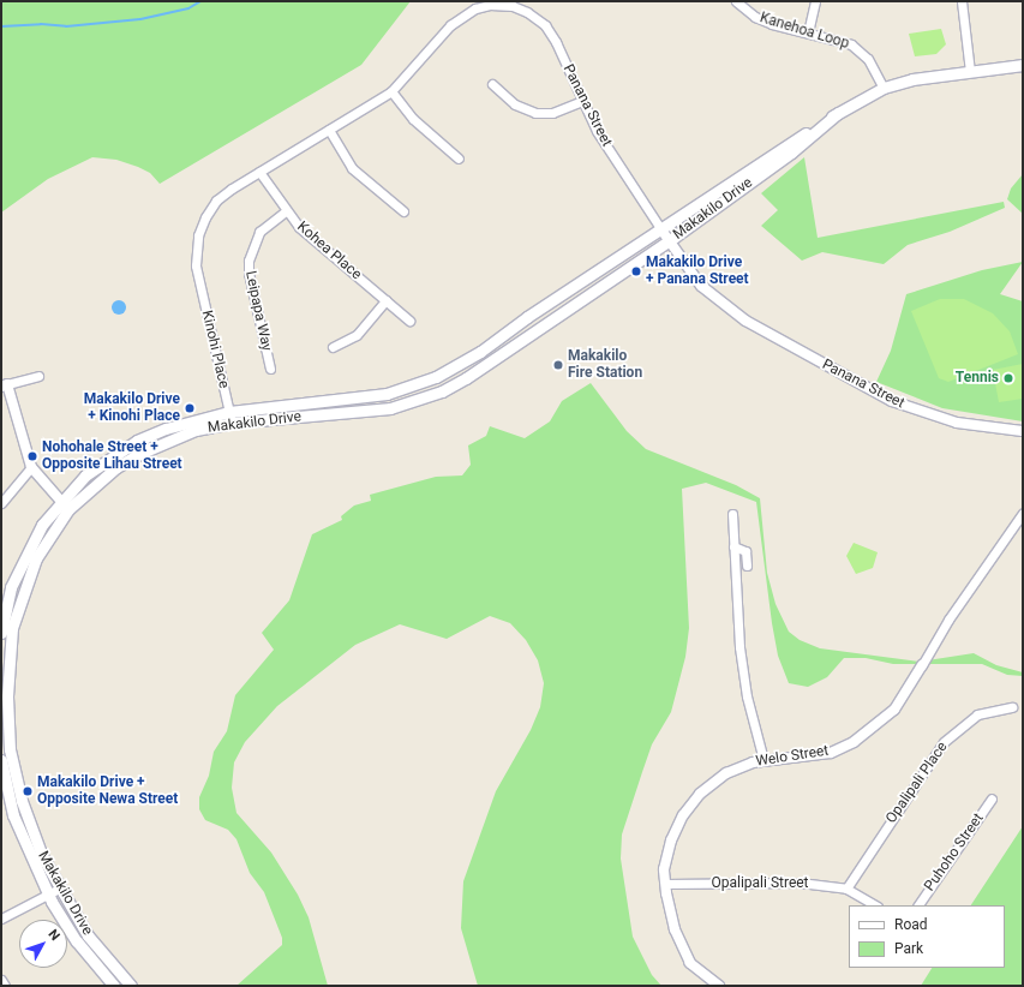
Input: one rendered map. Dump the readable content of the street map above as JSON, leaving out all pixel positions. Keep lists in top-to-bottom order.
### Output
{
  "streets": {
    "main road": ["Makakilo Drive"],
    "street": [
      "Kanehoa Loop",
      "Panana Street",
      "Kohea Place",
      "Leipapa Way",
      "Kinohi Place",
      "Welo Street",
      "Opalipali Place",
      "Puhoho Street",
      "Opalipali Street"
    ]
  },
  "crossings": [
    ["Kanehoa Loop", "Makakilo Drive"],
    ["Panana Street", "Makakilo Drive"],
    ["Panana Street", "Kohea Place"],
    ["Panana Street", "Kinohi Place"],
    ["Makakilo Drive", "Kinohi Place"],
    ["Kohea Place", "Leipapa Way"],
    ["Welo Street", "Opalipali Street"],
    ["Opalipali Place", "Opalipali Street"]
  ],
  "places": [
    "Makakilo Drive + Panana Street",
    "Makakilo Fire Station",
    "Tennis",
    "Makakilo Drive + Kinohi Place",
    "Nohohale Street + Opposite Lihau Street",
    "Makakilo Drive + Opposite Newa Street"
  ],
  "legend": ["Road", "Park"],
  "north": "top right"
}
